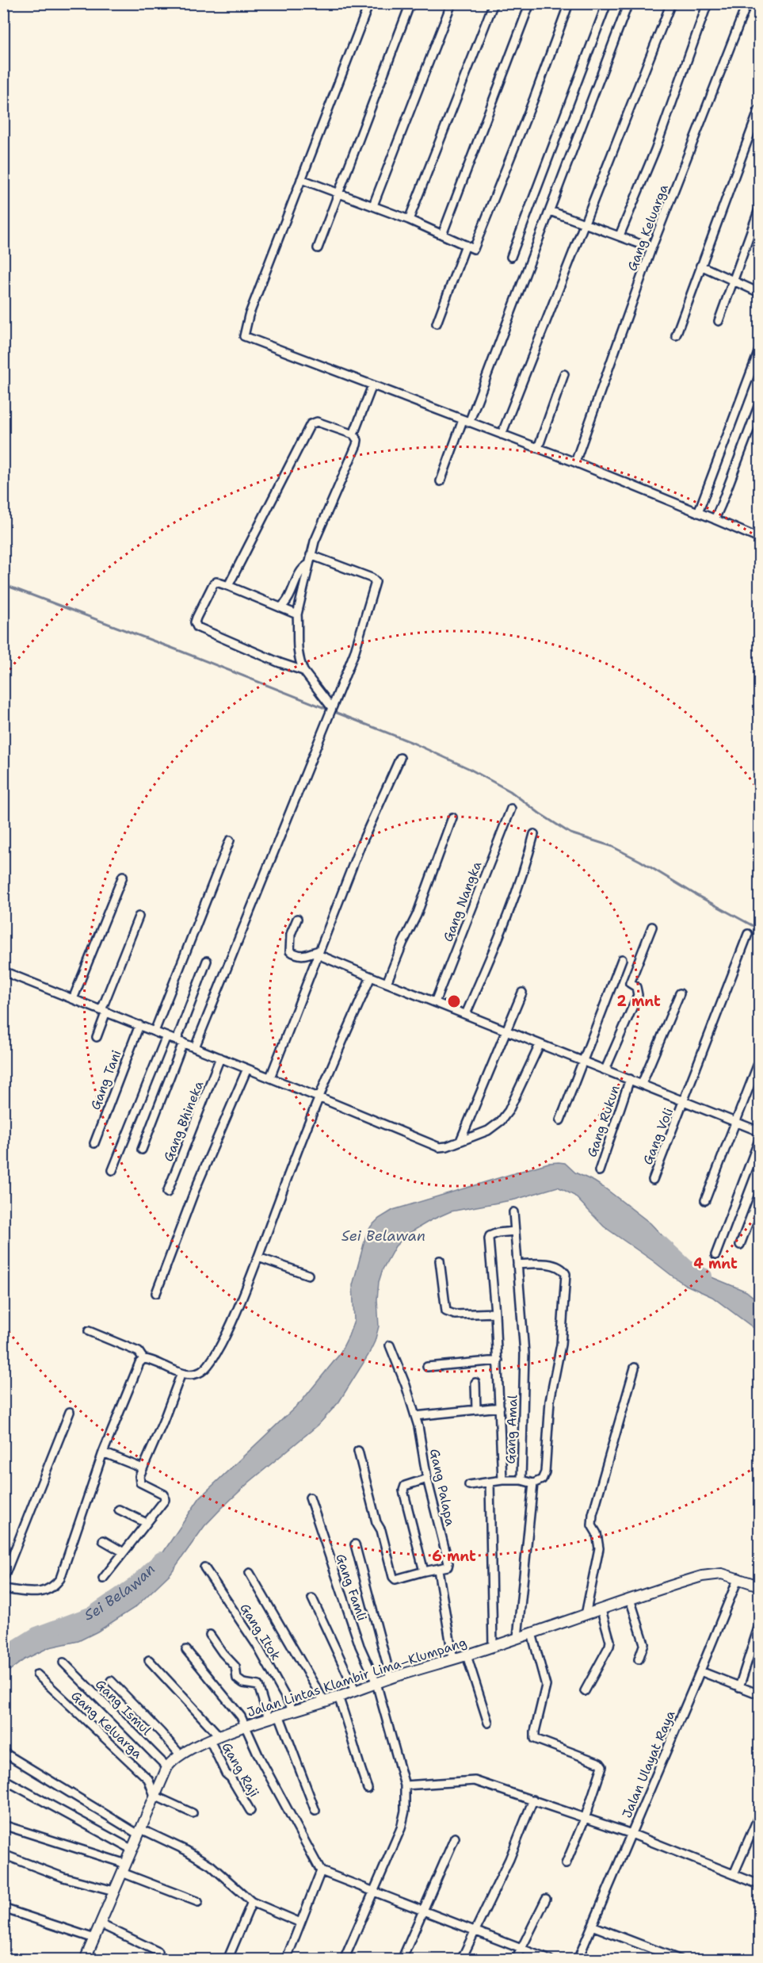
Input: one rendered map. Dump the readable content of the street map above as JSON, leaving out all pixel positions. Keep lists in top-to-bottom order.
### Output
{
  "streets": {
    "main road": ["Jalan Lintas Klambir Lima–Klumpang"],
    "street": [
      "Gang Keluarga",
      "Gang Nangka",
      "Gang Tani",
      "Gang Bhineka",
      "Gang Rukun",
      "Gang Voli",
      "Gang Amal",
      "Gang Palapa",
      "Gang Famli",
      "Gang Itok",
      "Gang Ismul",
      "Jalan Ulayat Raya",
      "Gang Raji"
    ]
  },
  "crossings": [
    ["Gang Keluarga", "Jalan Lintas Klambir Lima–Klumpang"],
    ["Gang Famli", "Jalan Lintas Klambir Lima–Klumpang"],
    ["Gang Itok", "Jalan Lintas Klambir Lima–Klumpang"],
    ["Jalan Lintas Klambir Lima–Klumpang", "Gang Ismul"],
    ["Jalan Lintas Klambir Lima–Klumpang", "Jalan Ulayat Raya"],
    ["Jalan Lintas Klambir Lima–Klumpang", "Gang Raji"]
  ],
  "water": ["Sei Belawan"],
  "rings": ["2 mnt", "4 mnt", "6 mnt"]
}
